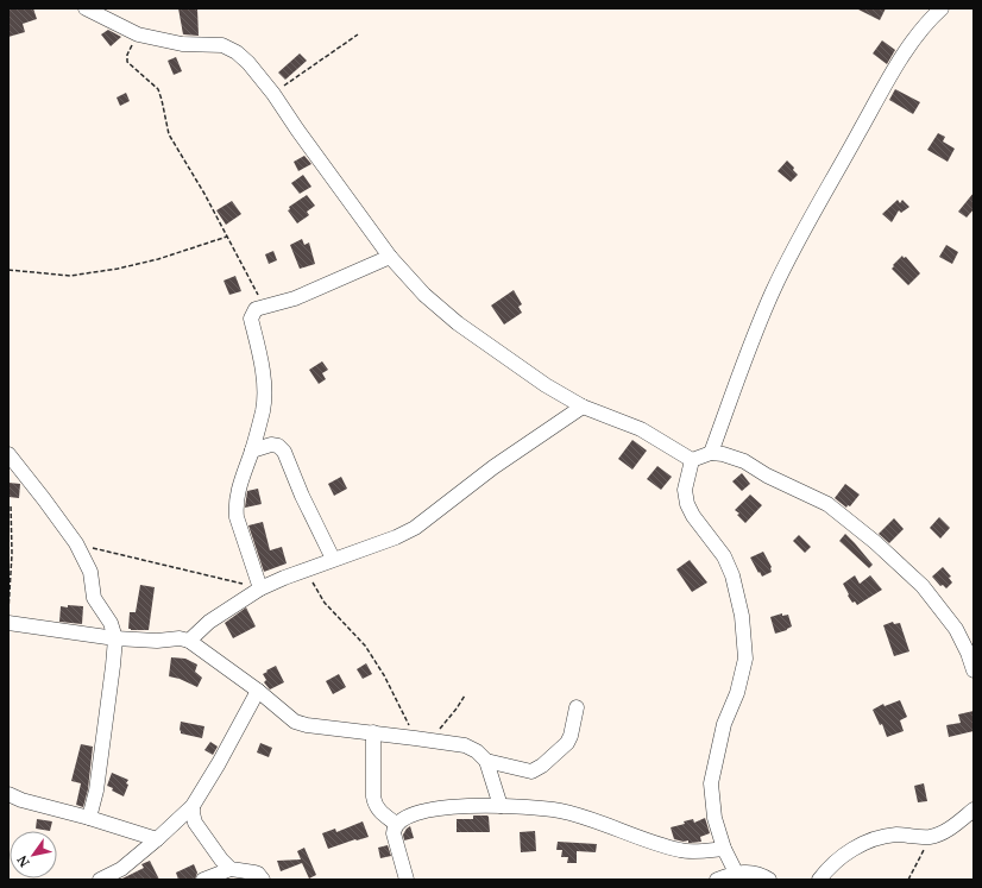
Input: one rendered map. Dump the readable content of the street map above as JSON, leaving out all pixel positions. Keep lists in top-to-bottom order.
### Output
{
  "north": "bottom left"
}
